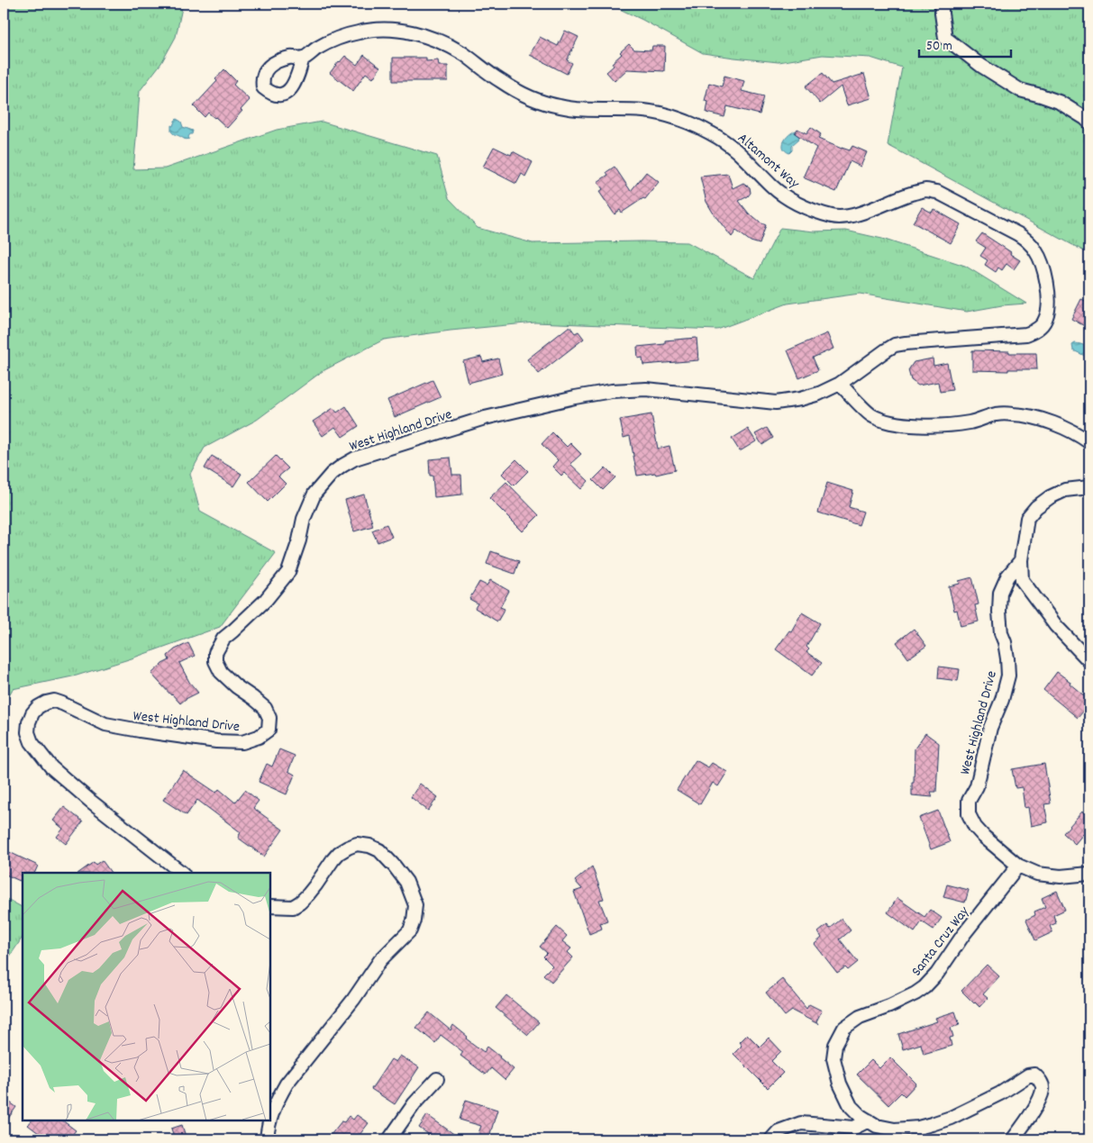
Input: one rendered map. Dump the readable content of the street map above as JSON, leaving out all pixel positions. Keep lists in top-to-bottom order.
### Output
{
  "streets": {
    "street": ["Altamont Way", "West Highland Drive", "Santa Cruz Way"]
  },
  "crossings": [
    ["Altamont Way", "West Highland Drive"],
    ["West Highland Drive", "Santa Cruz Way"]
  ],
  "scale_bar": "50 m"
}
